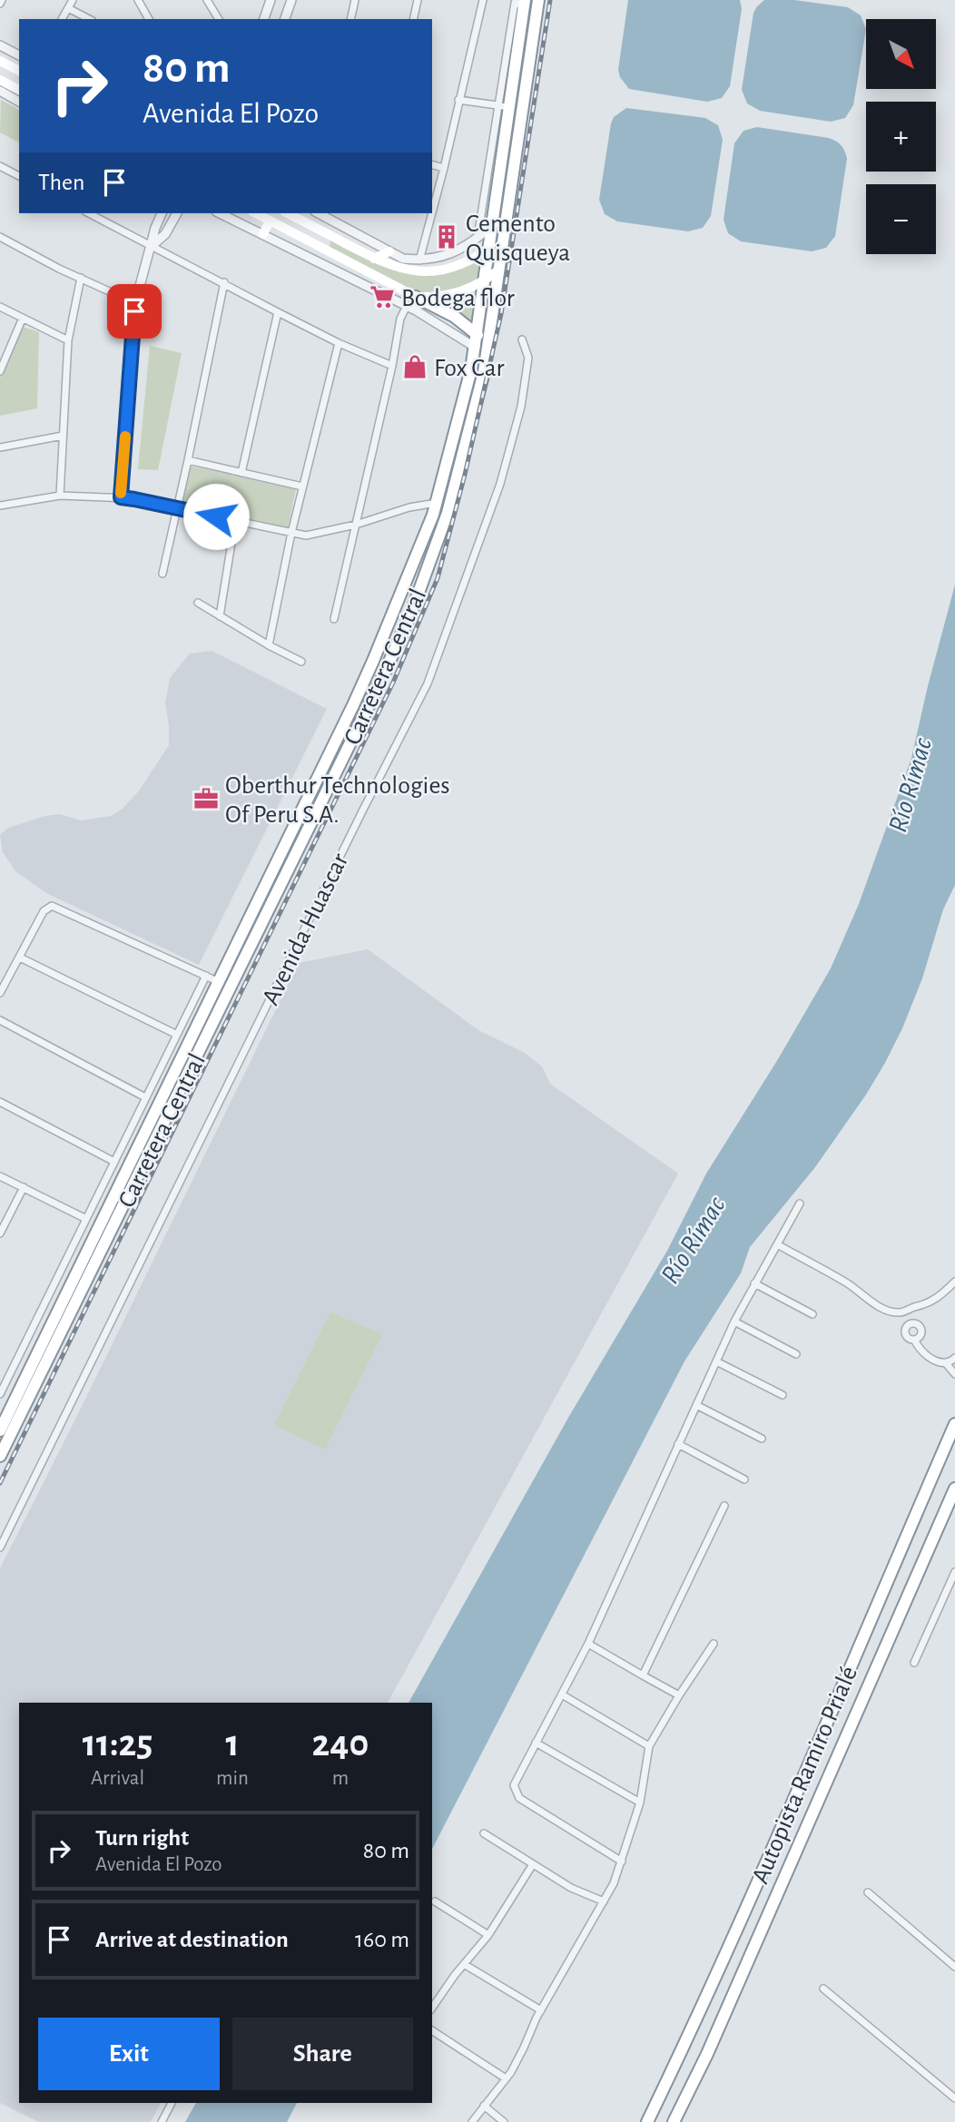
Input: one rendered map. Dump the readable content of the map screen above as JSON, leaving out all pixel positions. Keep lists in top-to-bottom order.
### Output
{
  "streets": {
    "highway": ["Carretera Central", "Autopista Ramiro Prialé"],
    "street": ["Avenida Huascar"]
  },
  "water": ["Río Rímac"],
  "places": {
    "building": ["Cemento Quisqueya"],
    "supermarket": ["Bodega flor"],
    "shop": ["Fox Car"],
    "office": ["Oberthur Technologies Of Peru S.A."]
  },
  "north": "bottom right",
  "page": {
    "map_buttons": ["+", "−"],
    "turn": ["80 m", "Avenida El Pozo"],
    "then": "Then",
    "eta": [
      "11:25",
      "Arrival",
      "1",
      "min",
      "240",
      "m"
    ],
    "list": [
      {
        "name": "Turn right",
        "note": "Avenida El Pozo",
        "value": "80 m"
      },
      {
        "name": "Arrive at destination",
        "value": "160 m"
      }
    ],
    "buttons": ["Exit", "Share"]
  }
}
